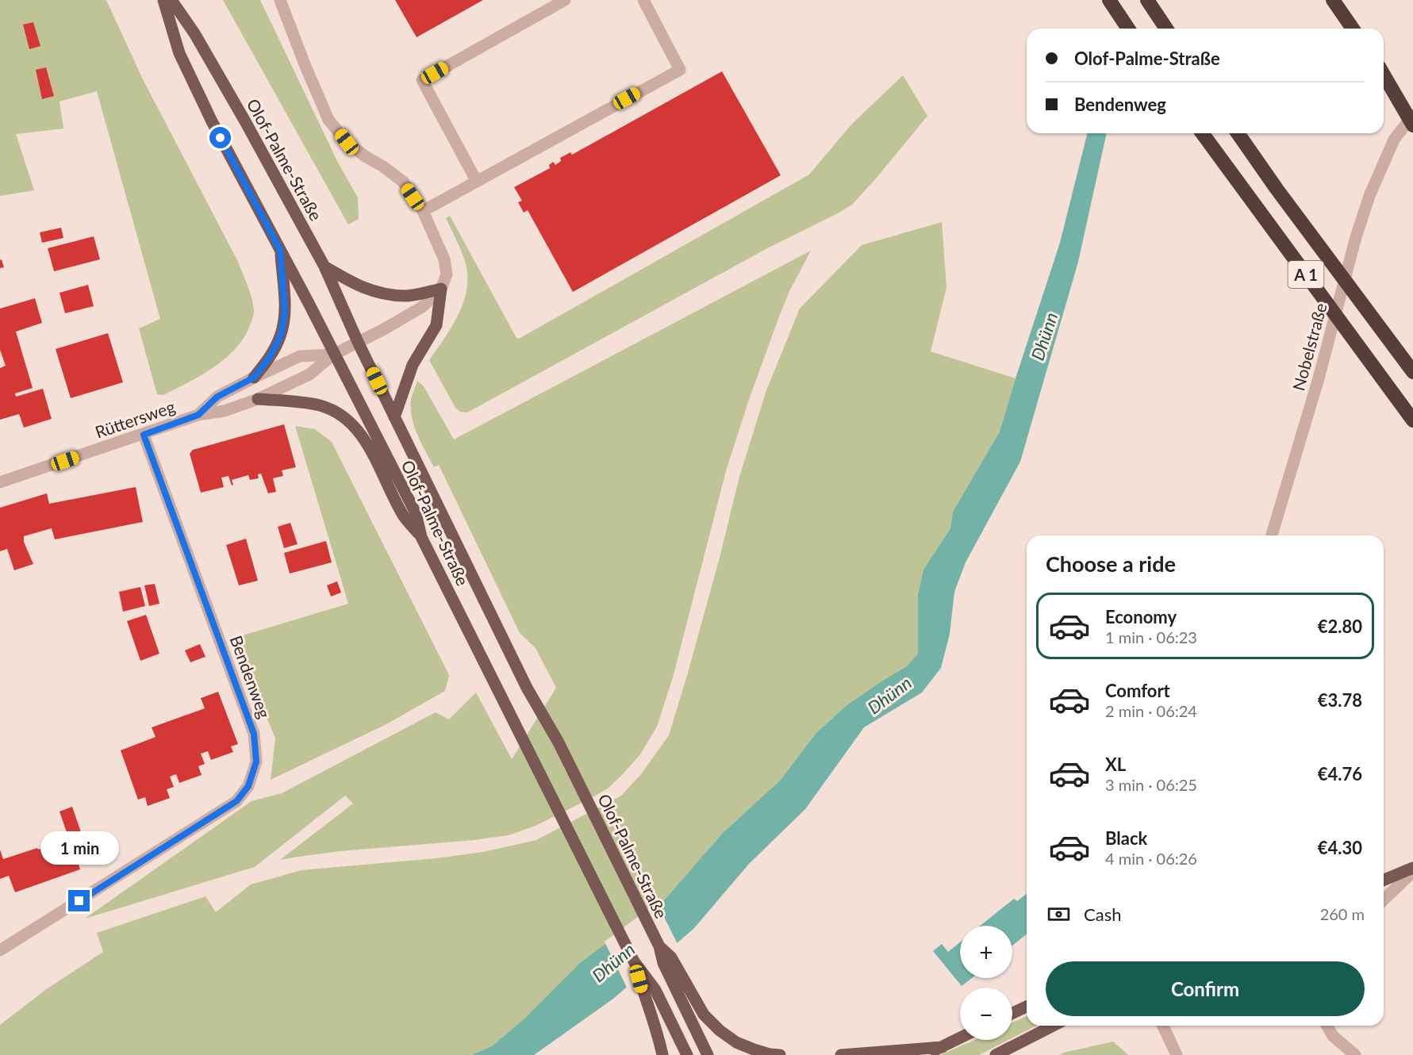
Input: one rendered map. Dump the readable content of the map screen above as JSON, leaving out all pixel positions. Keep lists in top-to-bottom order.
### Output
{
  "streets": {
    "highway": ["A 1"],
    "main road": ["Olof-Palme-Straße"],
    "street": ["Nobelstraße", "Rüttersweg", "Bendenweg"]
  },
  "crossings": [
    ["Olof-Palme-Straße", "Rüttersweg"],
    ["Rüttersweg", "Bendenweg"]
  ],
  "water": ["Dhünn"],
  "page": {
    "banner": ["Olof-Palme-Straße", "Bendenweg"],
    "heading": "Choose a ride",
    "list": [
      {
        "name": "Economy",
        "note": "1 min · 06:23",
        "value": "€2.80"
      },
      {
        "name": "Comfort",
        "note": "2 min · 06:24",
        "value": "€3.78"
      },
      {
        "name": "XL",
        "note": "3 min · 06:25",
        "value": "€4.76"
      },
      {
        "name": "Black",
        "note": "4 min · 06:26",
        "value": "€4.30"
      }
    ],
    "bubble": "1 min",
    "pay": ["Cash", "260 m"],
    "map_buttons": ["+", "−"],
    "buttons": "Confirm"
  }
}
